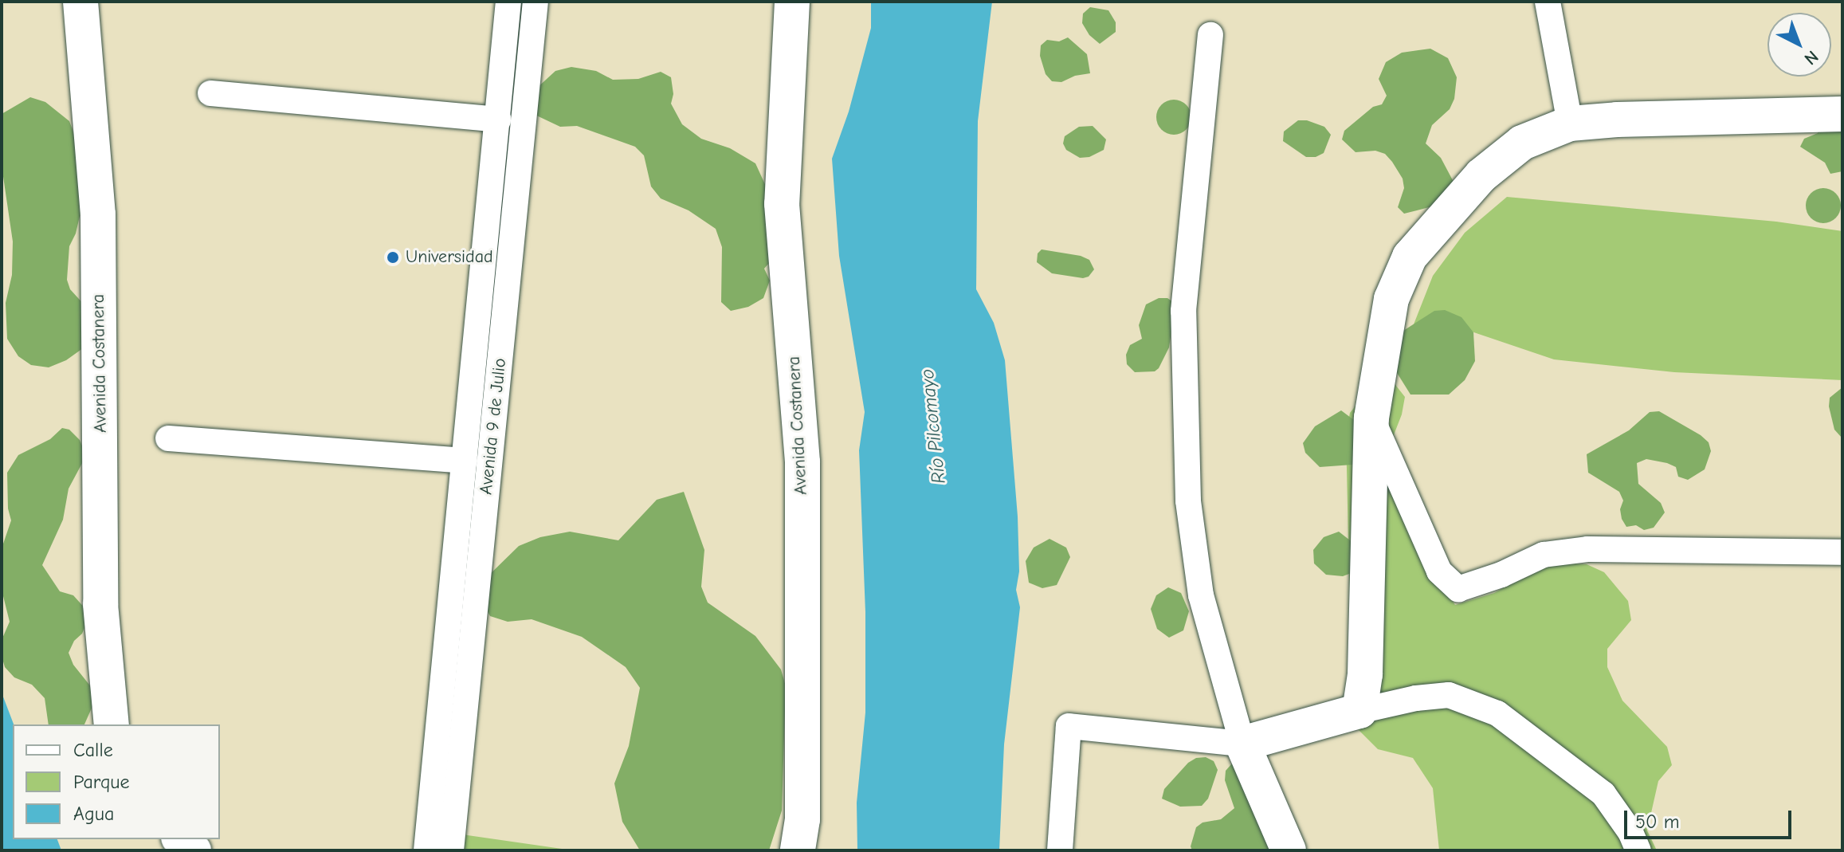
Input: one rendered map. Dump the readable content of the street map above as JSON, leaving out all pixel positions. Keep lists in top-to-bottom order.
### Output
{
  "streets": {
    "street": ["Avenida Costanera", "Avenida 9 de Julio"]
  },
  "water": ["Río Pilcomayo"],
  "places": ["Universidad"],
  "legend": ["Calle", "Parque", "Agua"],
  "scale_bar": "50 m",
  "north": "bottom right"
}
